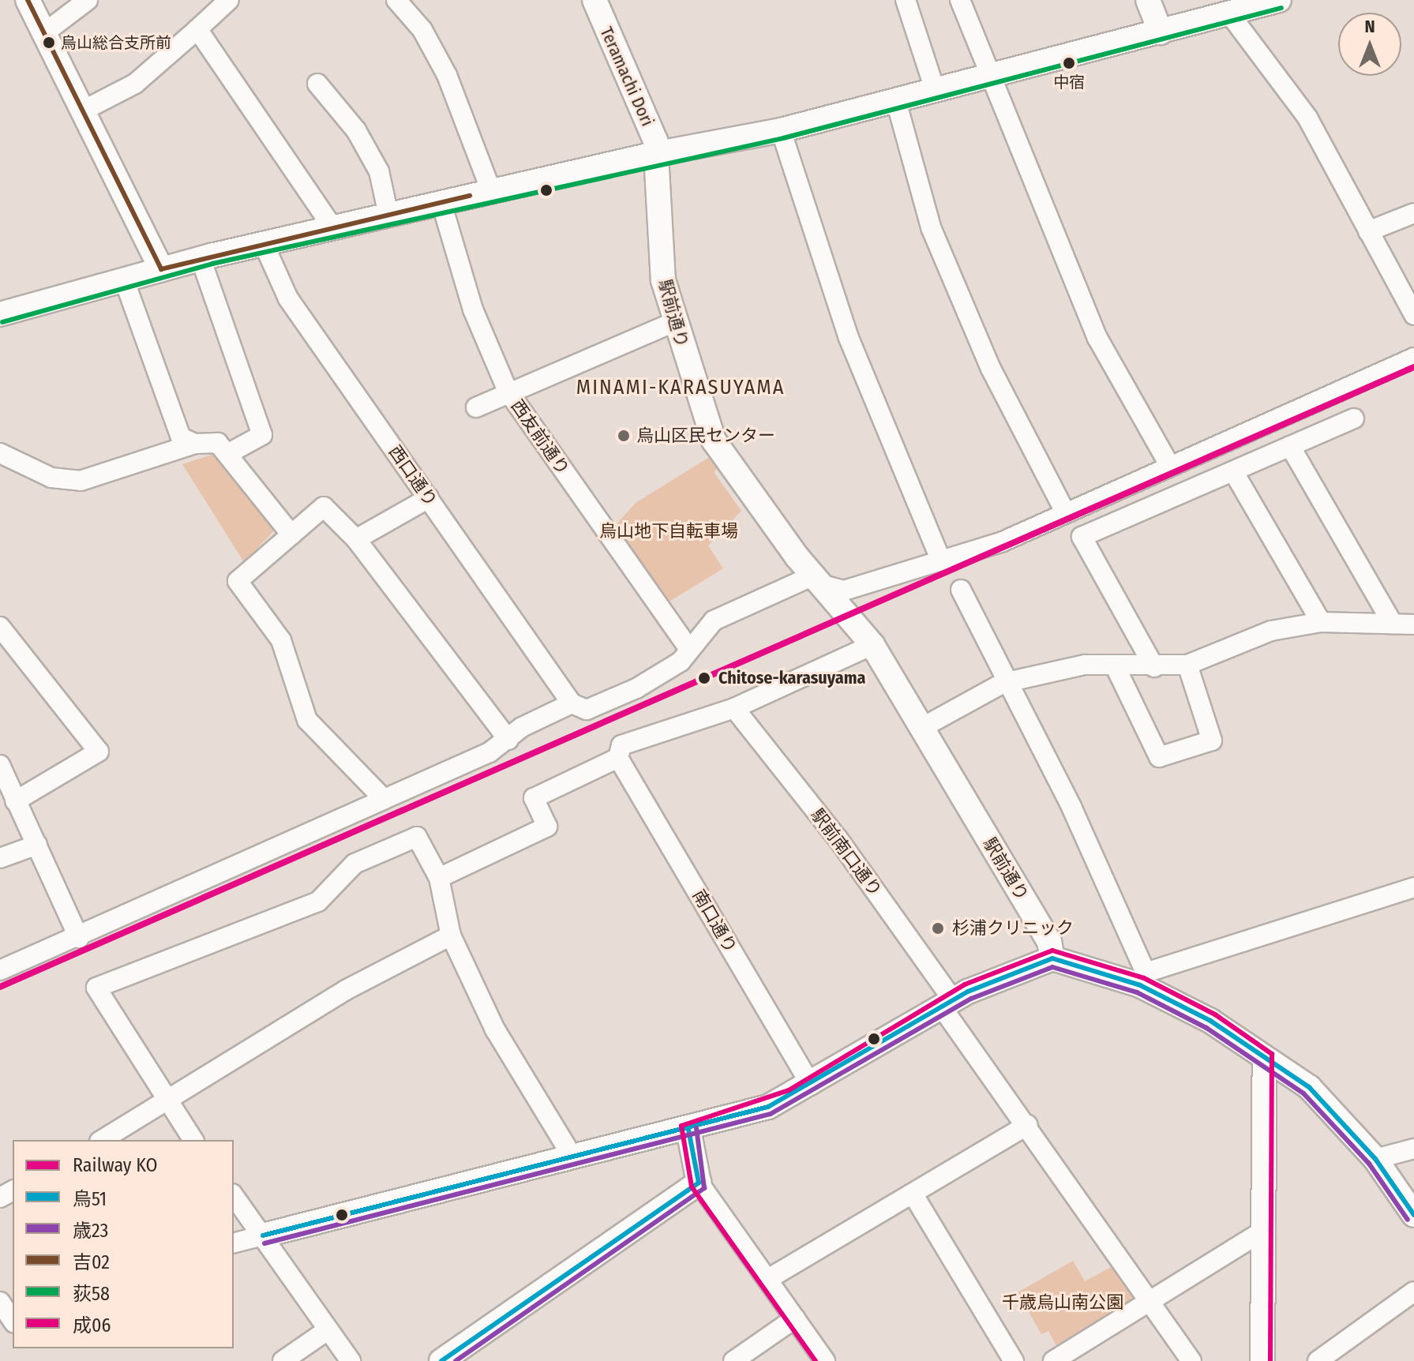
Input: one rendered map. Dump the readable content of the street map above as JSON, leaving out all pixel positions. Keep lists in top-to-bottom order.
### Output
{
  "streets": {
    "street": [
      "Teramachi Dori",
      "駅前通り",
      "西友前通り",
      "西口通り",
      "駅前南口通り",
      "南口通り"
    ]
  },
  "crossings": [
    ["Teramachi Dori", "駅前通り"]
  ],
  "districts": ["MINAMI-KARASUYAMA"],
  "parks": ["烏山地下自転車場", "千歳烏山南公園"],
  "places": [
    "烏山総合支所前",
    "中宿",
    "烏山区民センター",
    "Chitose-karasuyama",
    "杉浦クリニック"
  ],
  "lines": [
    "transit line 吉02",
    "transit line 荻58",
    "rail line KO",
    "transit line 成06",
    "transit line 烏51",
    "transit line 歳23"
  ],
  "legend": [
    "Railway KO",
    "烏51",
    "歳23",
    "吉02",
    "荻58",
    "成06"
  ],
  "north": "top"
}
